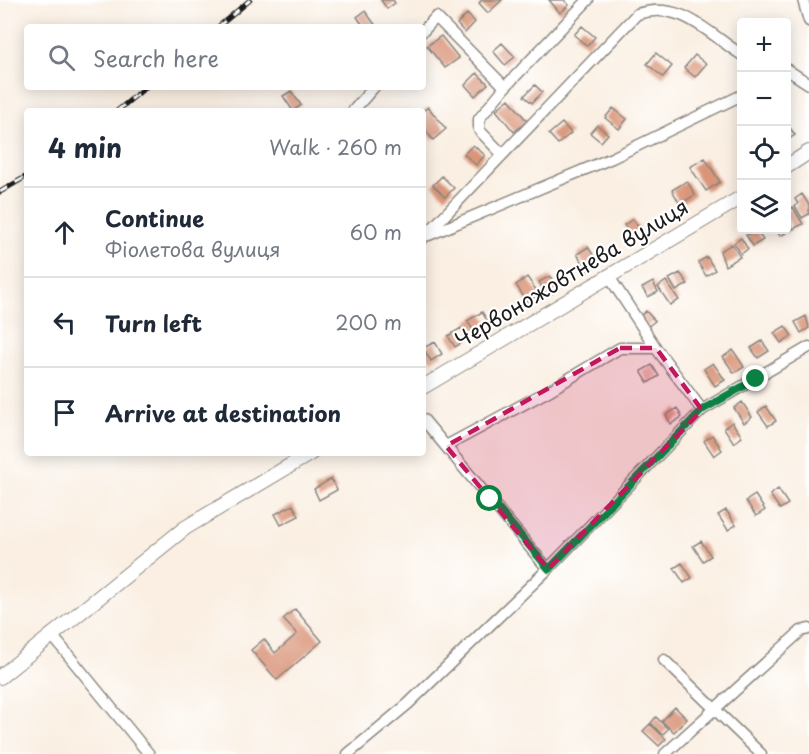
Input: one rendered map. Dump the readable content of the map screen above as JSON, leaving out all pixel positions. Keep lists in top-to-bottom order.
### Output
{
  "streets": {
    "street": ["Червоножовтнева вулиця"]
  },
  "page": {
    "map_buttons": ["+", "−"],
    "search": "Search here",
    "heading": ["4 min", "Walk · 260 m"],
    "list": [
      ["Continue", "Фіолетова вулиця", "60 m"],
      ["Turn left", "200 m"],
      "Arrive at destination"
    ]
  }
}
